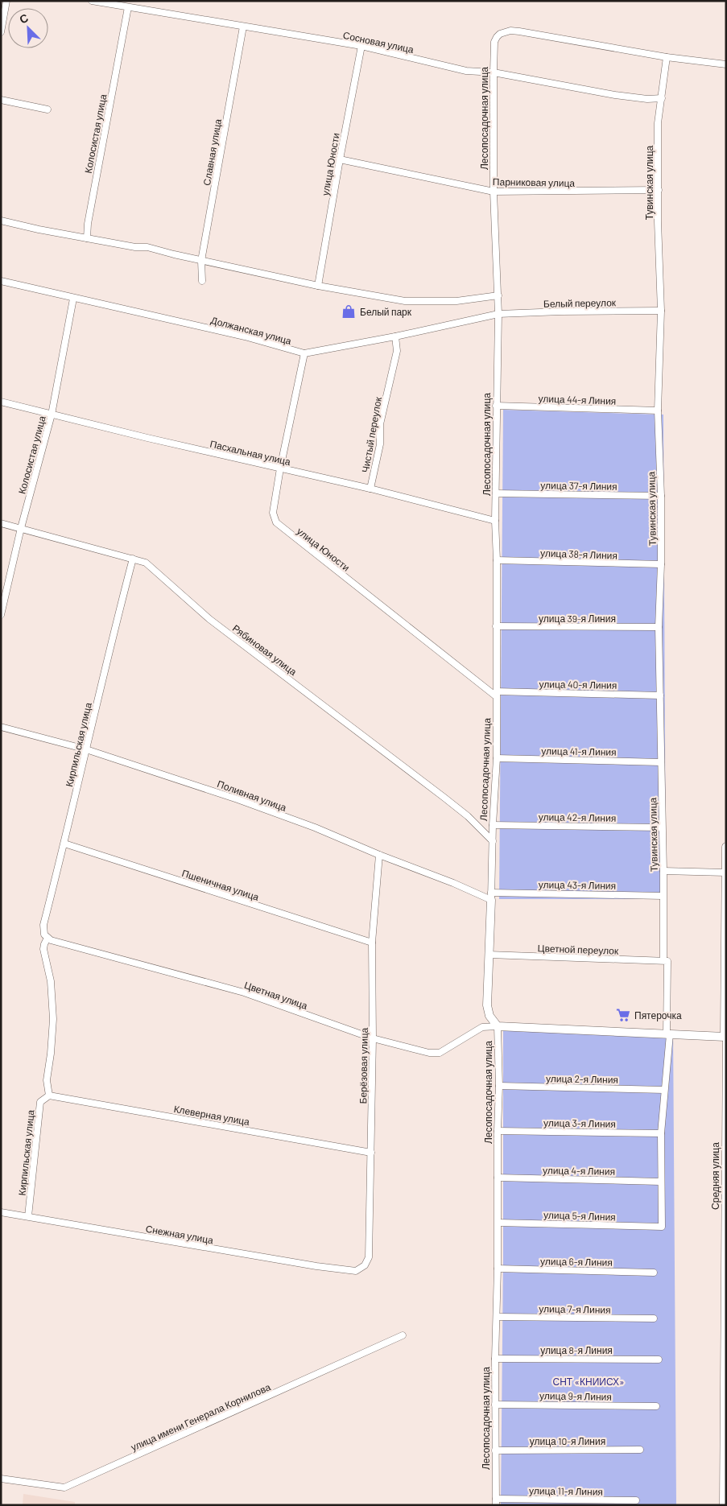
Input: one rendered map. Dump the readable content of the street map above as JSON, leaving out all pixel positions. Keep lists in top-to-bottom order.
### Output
{
  "streets": {
    "street": [
      "Сосновая улица",
      "Лесопосадочная улица",
      "Колосистая улица",
      "Славная улица",
      "улица Юности",
      "Парниковая улица",
      "Тувинская улица",
      "Белый переулок",
      "Должанская улица",
      "улица 44-я Линия",
      "Чистый переулок",
      "Пасхальная улица",
      "улица 37-я Линия",
      "улица 38-я Линия",
      "улица 39-я Линия",
      "Рябиновая улица",
      "улица 40-я Линия",
      "Кирпильская улица",
      "улица 41-я Линия",
      "Поливная улица",
      "улица 42-я Линия",
      "Пшеничная улица",
      "улица 43-я Линия",
      "Цветной переулок",
      "Цветная улица",
      "Берёзовая улица",
      "улица 2-я Линия",
      "Клеверная улица",
      "улица 3-я Линия",
      "улица 4-я Линия",
      "Средняя улица",
      "улица 5-я Линия",
      "Снежная улица",
      "улица 6-я Линия",
      "улица 7-я Линия",
      "улица 8-я Линия",
      "улица 9-я Линия",
      "улица имени Генерала Корнилова",
      "улица 10-я Линия",
      "улица 11-я Линия"
    ]
  },
  "crossings": [
    ["Сосновая улица", "Лесопосадочная улица"],
    ["Сосновая улица", "Колосистая улица"],
    ["Сосновая улица", "Славная улица"],
    ["Сосновая улица", "улица Юности"],
    ["Сосновая улица", "Тувинская улица"],
    ["Лесопосадочная улица", "улица Юности"],
    ["Лесопосадочная улица", "Парниковая улица"],
    ["Лесопосадочная улица", "Тувинская улица"],
    ["Лесопосадочная улица", "Белый переулок"],
    ["Лесопосадочная улица", "Должанская улица"],
    ["Лесопосадочная улица", "улица 44-я Линия"],
    ["Лесопосадочная улица", "Пасхальная улица"],
    ["Лесопосадочная улица", "улица 37-я Линия"],
    ["Лесопосадочная улица", "улица 38-я Линия"],
    ["Лесопосадочная улица", "улица 39-я Линия"],
    ["Лесопосадочная улица", "Рябиновая улица"],
    ["Лесопосадочная улица", "улица 40-я Линия"],
    ["Лесопосадочная улица", "улица 41-я Линия"],
    ["Лесопосадочная улица", "Поливная улица"],
    ["Лесопосадочная улица", "улица 42-я Линия"],
    ["Лесопосадочная улица", "улица 43-я Линия"],
    ["Лесопосадочная улица", "Цветной переулок"],
    ["Лесопосадочная улица", "Цветная улица"],
    ["Лесопосадочная улица", "улица 2-я Линия"],
    ["Лесопосадочная улица", "улица 3-я Линия"],
    ["Лесопосадочная улица", "улица 4-я Линия"],
    ["Лесопосадочная улица", "улица 5-я Линия"],
    ["Лесопосадочная улица", "улица 6-я Линия"],
    ["Лесопосадочная улица", "улица 7-я Линия"],
    ["Лесопосадочная улица", "улица 8-я Линия"],
    ["Лесопосадочная улица", "улица 9-я Линия"],
    ["Лесопосадочная улица", "улица 10-я Линия"],
    ["Лесопосадочная улица", "улица 11-я Линия"],
    ["Колосистая улица", "Должанская улица"],
    ["Колосистая улица", "Пасхальная улица"],
    ["Колосистая улица", "Рябиновая улица"],
    ["улица Юности", "Парниковая улица"],
    ["улица Юности", "Должанская улица"],
    ["улица Юности", "Пасхальная улица"],
    ["улица Юности", "улица 40-я Линия"],
    ["Парниковая улица", "Тувинская улица"],
    ["Тувинская улица", "Белый переулок"],
    ["Тувинская улица", "улица 44-я Линия"],
    ["Тувинская улица", "улица 37-я Линия"],
    ["Тувинская улица", "улица 38-я Линия"],
    ["Тувинская улица", "улица 39-я Линия"],
    ["Тувинская улица", "улица 40-я Линия"],
    ["Тувинская улица", "улица 41-я Линия"],
    ["Тувинская улица", "улица 42-я Линия"],
    ["Тувинская улица", "улица 43-я Линия"],
    ["Тувинская улица", "Цветной переулок"],
    ["Тувинская улица", "улица 2-я Линия"],
    ["Тувинская улица", "улица 3-я Линия"],
    ["Тувинская улица", "улица 4-я Линия"],
    ["Тувинская улица", "улица 5-я Линия"],
    ["Белый переулок", "Должанская улица"],
    ["Должанская улица", "Чистый переулок"],
    ["Чистый переулок", "Пасхальная улица"],
    ["Рябиновая улица", "Кирпильская улица"],
    ["Кирпильская улица", "Поливная улица"],
    ["Кирпильская улица", "Пшеничная улица"],
    ["Кирпильская улица", "Цветная улица"],
    ["Кирпильская улица", "Клеверная улица"],
    ["Кирпильская улица", "Снежная улица"],
    ["Поливная улица", "улица 43-я Линия"],
    ["Поливная улица", "Берёзовая улица"],
    ["Пшеничная улица", "Берёзовая улица"],
    ["Цветная улица", "Берёзовая улица"],
    ["Берёзовая улица", "Клеверная улица"],
    ["Берёзовая улица", "Снежная улица"]
  ],
  "parks": ["СНТ «КНИИСХ»"],
  "places": {
    "shop": ["Белый парк"],
    "supermarket": ["Пятерочка"]
  },
  "north": "top left"
}
